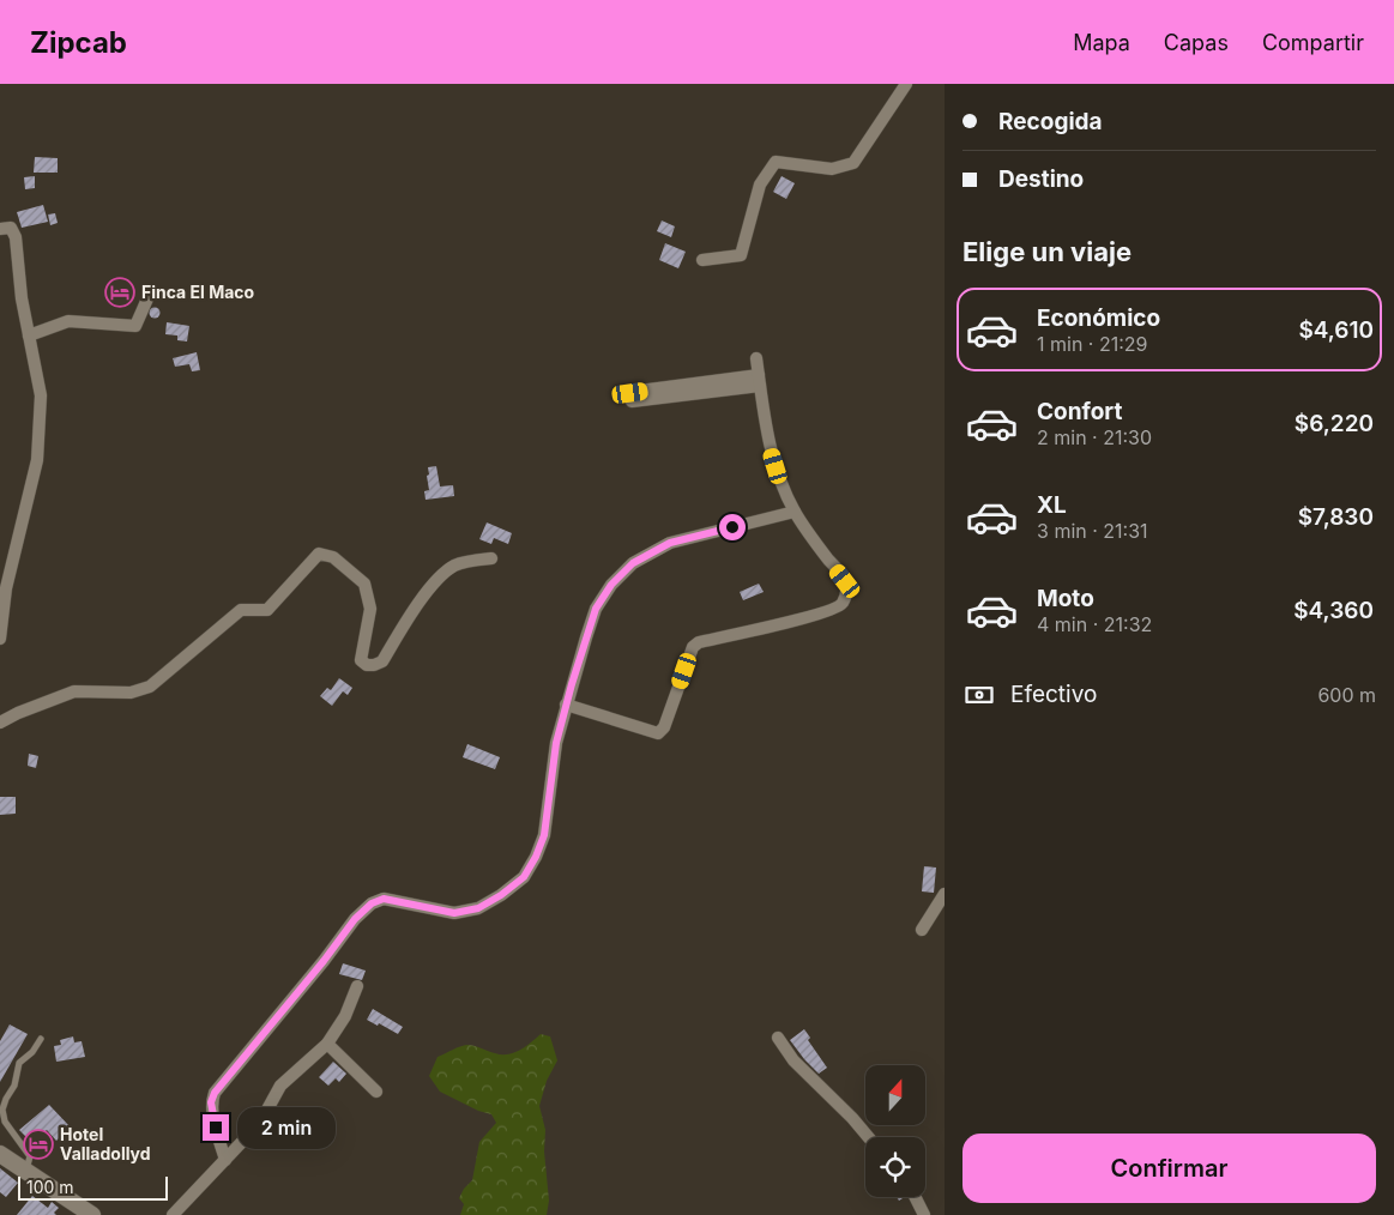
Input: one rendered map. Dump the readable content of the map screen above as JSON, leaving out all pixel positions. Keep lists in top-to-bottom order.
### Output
{
  "places": {
    "hotel": ["Finca El Maco", "Hotel Valladollyd"]
  },
  "scale_bar": "100 m",
  "north": "top",
  "page": {
    "header": "Zipcab",
    "nav": ["Mapa", "Capas", "Compartir"],
    "banner": ["Recogida", "Destino"],
    "heading": "Elige un viaje",
    "list": [
      {
        "name": "Económico",
        "note": "1 min · 21:29",
        "value": "$4,610"
      },
      {
        "name": "Confort",
        "note": "2 min · 21:30",
        "value": "$6,220"
      },
      {
        "name": "XL",
        "note": "3 min · 21:31",
        "value": "$7,830"
      },
      {
        "name": "Moto",
        "note": "4 min · 21:32",
        "value": "$4,360"
      }
    ],
    "pay": ["Efectivo", "600 m"],
    "bubble": "2 min",
    "buttons": "Confirmar",
    "scale": "100 m"
  }
}
